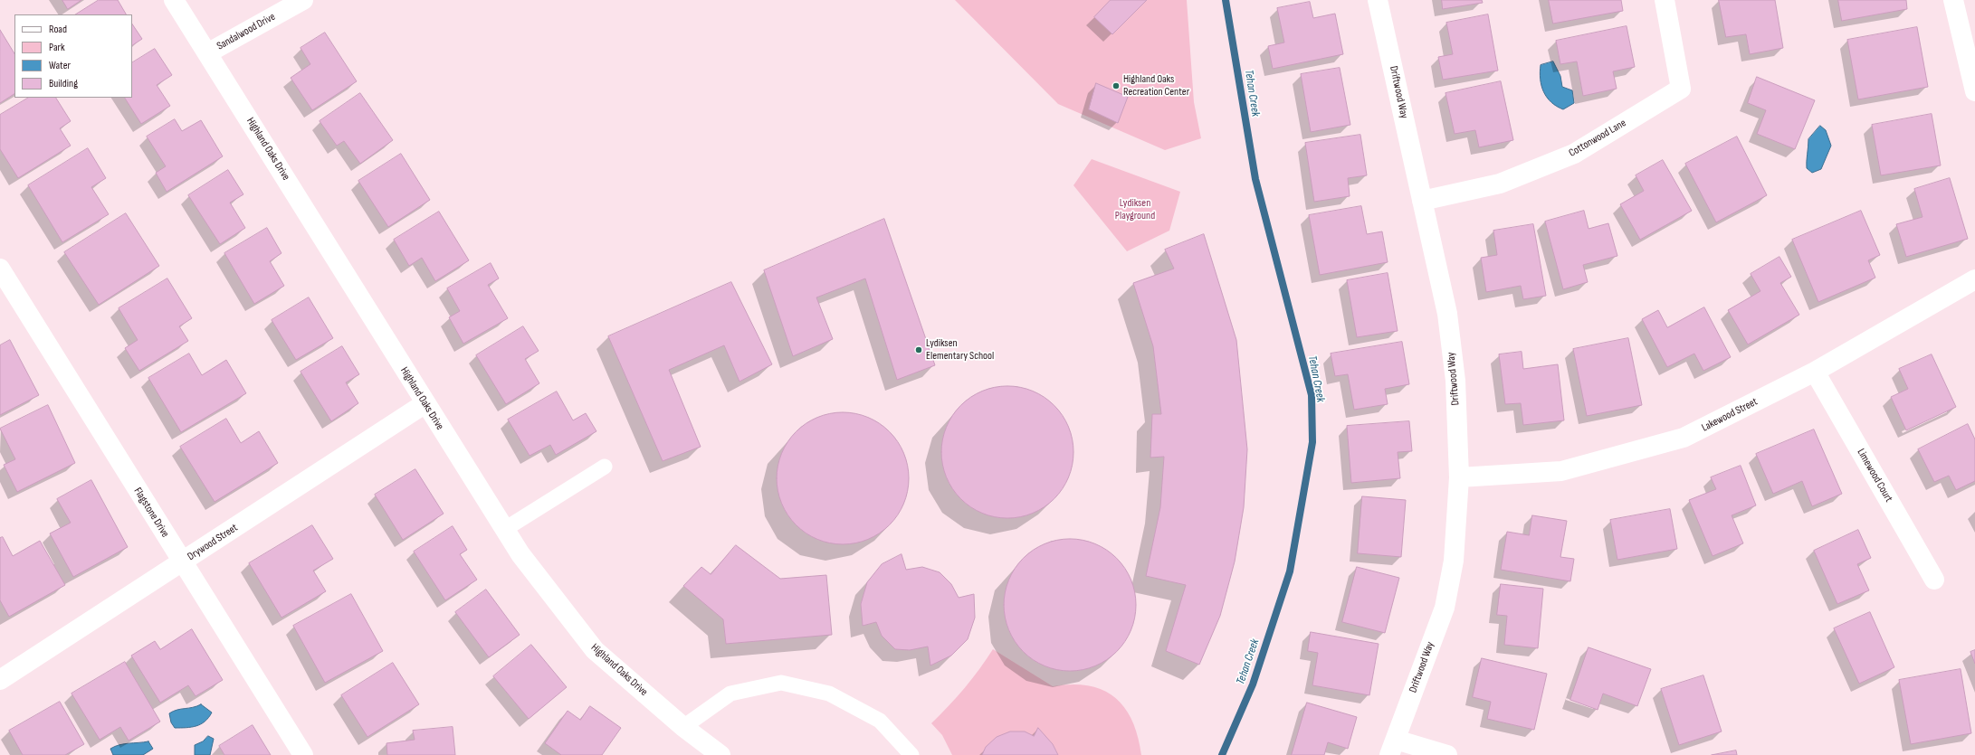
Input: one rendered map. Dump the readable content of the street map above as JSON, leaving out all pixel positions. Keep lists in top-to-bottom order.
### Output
{
  "streets": {
    "street": [
      "Sandalwood Drive",
      "Driftwood Way",
      "Cottonwood Lane",
      "Highland Oaks Drive",
      "Lakewood Street",
      "Limewood Court",
      "Flagstone Drive",
      "Drywood Street"
    ]
  },
  "crossings": [
    ["Sandalwood Drive", "Highland Oaks Drive"],
    ["Driftwood Way", "Cottonwood Lane"],
    ["Driftwood Way", "Lakewood Street"],
    ["Highland Oaks Drive", "Drywood Street"],
    ["Lakewood Street", "Limewood Court"],
    ["Flagstone Drive", "Drywood Street"]
  ],
  "water": ["Tehan Creek"],
  "parks": ["Lydiksen Playground"],
  "places": ["Highland Oaks Recreation Center", "Lydiksen Elementary School"],
  "legend": [
    "Road",
    "Park",
    "Water",
    "Building"
  ]
}
